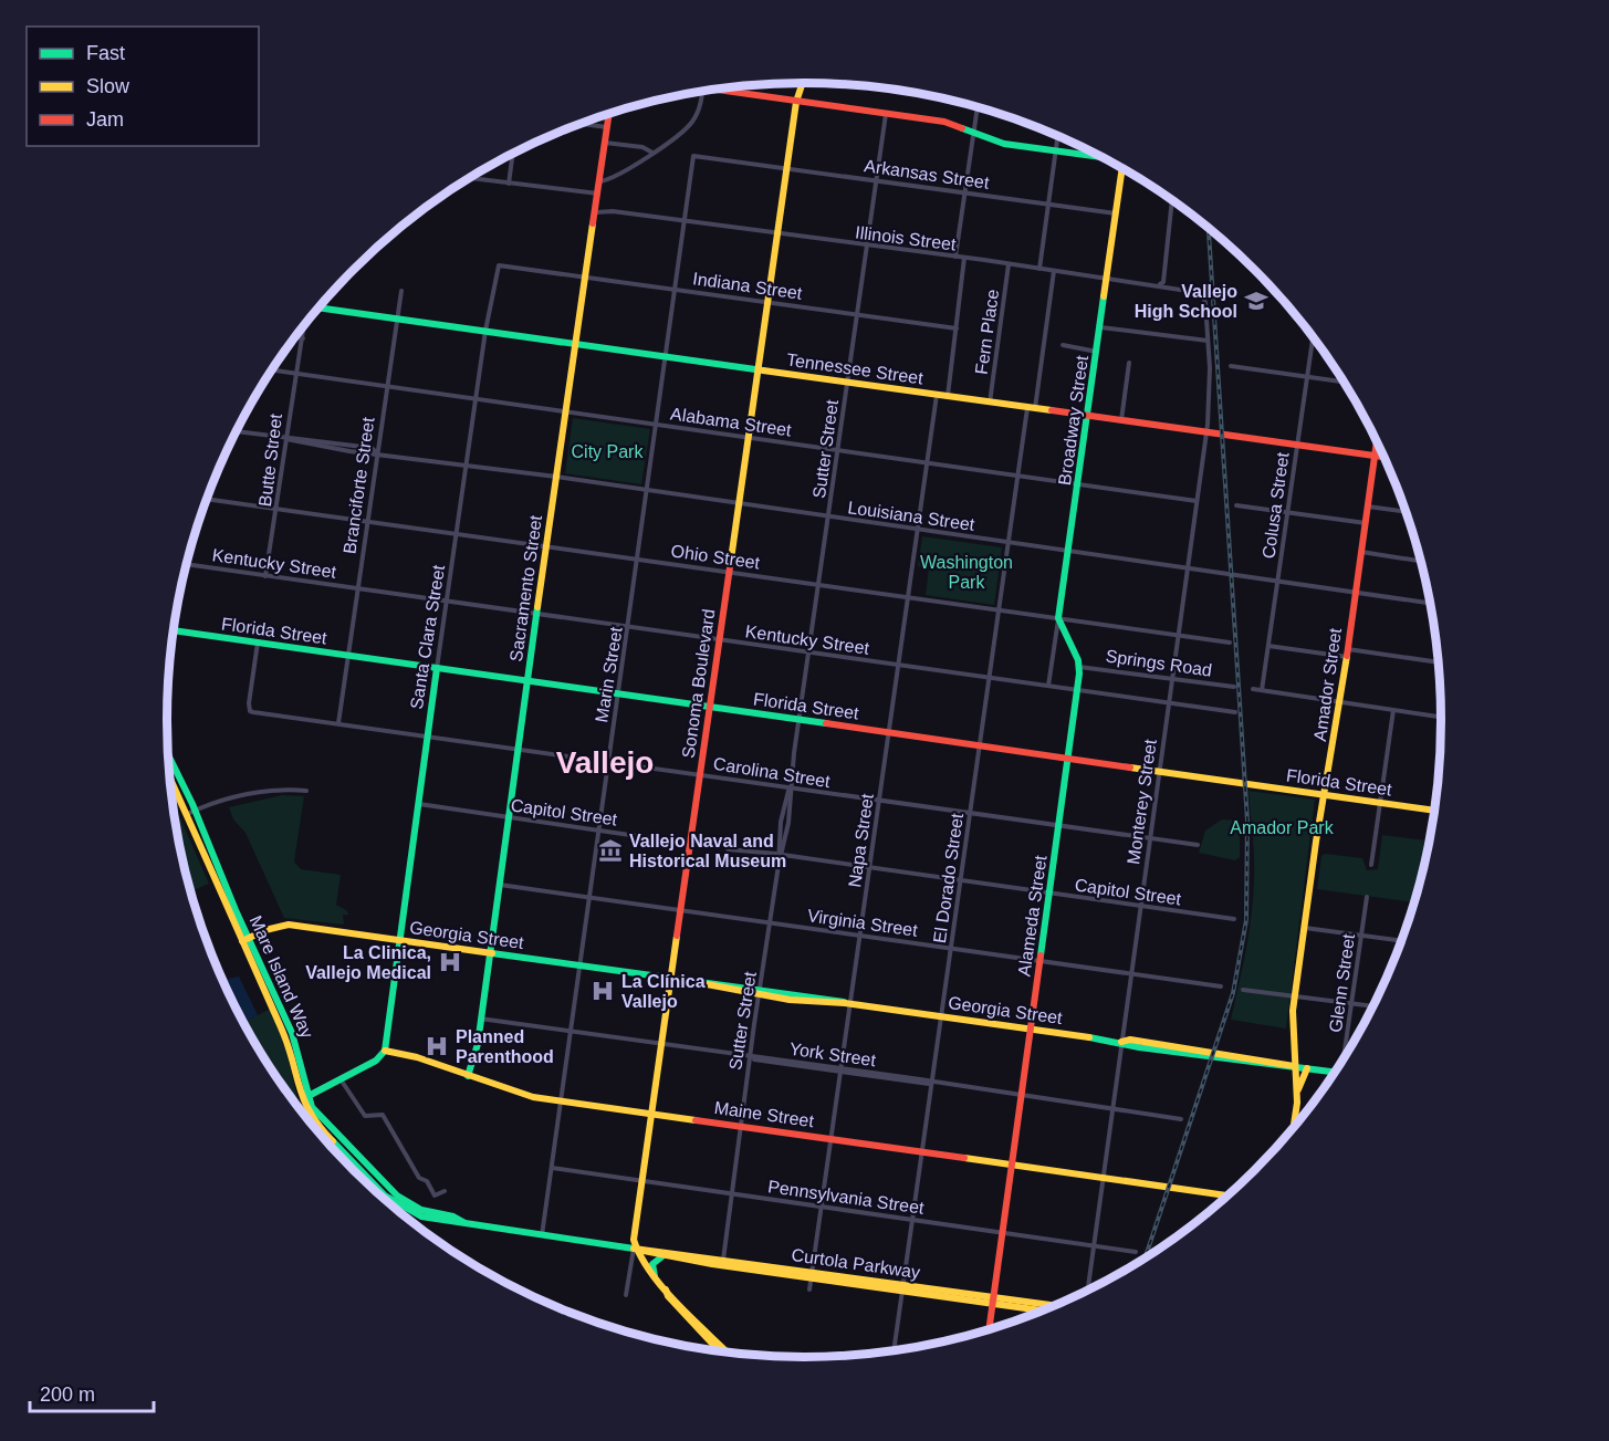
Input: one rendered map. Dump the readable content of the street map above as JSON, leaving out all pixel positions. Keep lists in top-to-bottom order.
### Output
{
  "streets": {
    "main road": [
      "Tennessee Street",
      "Broadway Street",
      "Sacramento Street",
      "Florida Street",
      "Santa Clara Street",
      "Sonoma Boulevard",
      "Amador Street",
      "Alameda Street",
      "Georgia Street",
      "Mare Island Way",
      "Maine Street",
      "Curtola Parkway"
    ],
    "street": [
      "Arkansas Street",
      "Illinois Street",
      "Indiana Street",
      "Fern Place",
      "Alabama Street",
      "Sutter Street",
      "Butte Street",
      "Branciforte Street",
      "Colusa Street",
      "Louisiana Street",
      "Ohio Street",
      "Kentucky Street",
      "Springs Road",
      "Marin Street",
      "Carolina Street",
      "Monterey Street",
      "Capitol Street",
      "Napa Street",
      "El Dorado Street",
      "Virginia Street",
      "Glenn Street",
      "York Street",
      "Pennsylvania Street"
    ]
  },
  "crossings": [
    ["Arkansas Street", "Broadway Street"],
    ["Arkansas Street", "Sutter Street"],
    ["Arkansas Street", "Marin Street"],
    ["Arkansas Street", "Sonoma Boulevard"],
    ["Illinois Street", "Fern Place"],
    ["Illinois Street", "Broadway Street"],
    ["Illinois Street", "Sutter Street"],
    ["Illinois Street", "Sacramento Street"],
    ["Illinois Street", "Marin Street"],
    ["Illinois Street", "Sonoma Boulevard"],
    ["Illinois Street", "Monterey Street"],
    ["Illinois Street", "El Dorado Street"],
    ["Indiana Street", "Sutter Street"],
    ["Indiana Street", "Sacramento Street"],
    ["Indiana Street", "Santa Clara Street"],
    ["Indiana Street", "Marin Street"],
    ["Indiana Street", "Sonoma Boulevard"],
    ["Fern Place", "Tennessee Street"],
    ["Tennessee Street", "Broadway Street"],
    ["Tennessee Street", "Sutter Street"],
    ["Tennessee Street", "Branciforte Street"],
    ["Tennessee Street", "Colusa Street"],
    ["Tennessee Street", "Sacramento Street"],
    ["Tennessee Street", "Santa Clara Street"],
    ["Tennessee Street", "Marin Street"],
    ["Tennessee Street", "Sonoma Boulevard"],
    ["Tennessee Street", "Amador Street"],
    ["Tennessee Street", "Monterey Street"],
    ["Tennessee Street", "Napa Street"],
    ["Tennessee Street", "El Dorado Street"],
    ["Broadway Street", "Alabama Street"],
    ["Broadway Street", "Louisiana Street"],
    ["Broadway Street", "Ohio Street"],
    ["Broadway Street", "Kentucky Street"],
    ["Broadway Street", "Alameda Street"],
    ["Alabama Street", "Sutter Street"],
    ["Alabama Street", "Butte Street"],
    ["Alabama Street", "Branciforte Street"],
    ["Alabama Street", "Sacramento Street"],
    ["Alabama Street", "Santa Clara Street"],
    ["Alabama Street", "Marin Street"],
    ["Alabama Street", "Sonoma Boulevard"],
    ["Alabama Street", "Monterey Street"],
    ["Alabama Street", "Napa Street"],
    ["Alabama Street", "El Dorado Street"],
    ["Sutter Street", "Louisiana Street"],
    ["Sutter Street", "Ohio Street"],
    ["Sutter Street", "Kentucky Street"],
    ["Sutter Street", "Florida Street"],
    ["Sutter Street", "Carolina Street"],
    ["Sutter Street", "Capitol Street"],
    ["Sutter Street", "Virginia Street"],
    ["Sutter Street", "Georgia Street"],
    ["Sutter Street", "York Street"],
    ["Sutter Street", "Maine Street"],
    ["Sutter Street", "Pennsylvania Street"],
    ["Sutter Street", "Curtola Parkway"],
    ["Butte Street", "Louisiana Street"],
    ["Butte Street", "Ohio Street"],
    ["Butte Street", "Kentucky Street"],
    ["Branciforte Street", "Louisiana Street"],
    ["Branciforte Street", "Ohio Street"],
    ["Branciforte Street", "Kentucky Street"],
    ["Branciforte Street", "Florida Street"],
    ["Branciforte Street", "Carolina Street"],
    ["Colusa Street", "Louisiana Street"],
    ["Louisiana Street", "Sacramento Street"],
    ["Louisiana Street", "Santa Clara Street"],
    ["Louisiana Street", "Marin Street"],
    ["Louisiana Street", "Sonoma Boulevard"],
    ["Louisiana Street", "Amador Street"],
    ["Louisiana Street", "Monterey Street"],
    ["Louisiana Street", "Napa Street"],
    ["Louisiana Street", "El Dorado Street"],
    ["Ohio Street", "Sacramento Street"],
    ["Ohio Street", "Santa Clara Street"],
    ["Ohio Street", "Marin Street"],
    ["Ohio Street", "Sonoma Boulevard"],
    ["Ohio Street", "Monterey Street"],
    ["Ohio Street", "Napa Street"],
    ["Ohio Street", "El Dorado Street"],
    ["Ohio Street", "Alameda Street"],
    ["Kentucky Street", "Sacramento Street"],
    ["Kentucky Street", "Santa Clara Street"],
    ["Kentucky Street", "Marin Street"],
    ["Kentucky Street", "Sonoma Boulevard"],
    ["Kentucky Street", "Monterey Street"],
    ["Kentucky Street", "Napa Street"],
    ["Kentucky Street", "El Dorado Street"],
    ["Kentucky Street", "Alameda Street"],
    ["Sacramento Street", "Florida Street"],
    ["Sacramento Street", "Carolina Street"],
    ["Sacramento Street", "Capitol Street"],
    ["Sacramento Street", "Virginia Street"],
    ["Sacramento Street", "Georgia Street"],
    ["Sacramento Street", "York Street"],
    ["Sacramento Street", "Maine Street"],
    ["Florida Street", "Santa Clara Street"],
    ["Florida Street", "Marin Street"],
    ["Florida Street", "Sonoma Boulevard"],
    ["Florida Street", "Amador Street"],
    ["Florida Street", "Carolina Street"],
    ["Florida Street", "Monterey Street"],
    ["Florida Street", "Napa Street"],
    ["Florida Street", "El Dorado Street"],
    ["Florida Street", "Alameda Street"],
    ["Santa Clara Street", "Carolina Street"],
    ["Santa Clara Street", "Capitol Street"],
    ["Santa Clara Street", "Georgia Street"],
    ["Santa Clara Street", "Maine Street"],
    ["Springs Road", "Monterey Street"],
    ["Springs Road", "Alameda Street"],
    ["Marin Street", "Carolina Street"],
    ["Marin Street", "Capitol Street"],
    ["Marin Street", "Virginia Street"],
    ["Marin Street", "Georgia Street"],
    ["Marin Street", "York Street"],
    ["Marin Street", "Maine Street"],
    ["Marin Street", "Pennsylvania Street"],
    ["Marin Street", "Curtola Parkway"],
    ["Sonoma Boulevard", "Carolina Street"],
    ["Sonoma Boulevard", "Capitol Street"],
    ["Sonoma Boulevard", "Virginia Street"],
    ["Sonoma Boulevard", "Georgia Street"],
    ["Sonoma Boulevard", "York Street"],
    ["Sonoma Boulevard", "Maine Street"],
    ["Sonoma Boulevard", "Pennsylvania Street"],
    ["Sonoma Boulevard", "Curtola Parkway"],
    ["Amador Street", "Georgia Street"],
    ["Carolina Street", "Monterey Street"],
    ["Carolina Street", "Napa Street"],
    ["Carolina Street", "El Dorado Street"],
    ["Carolina Street", "Alameda Street"],
    ["Monterey Street", "Capitol Street"],
    ["Monterey Street", "Virginia Street"],
    ["Monterey Street", "Georgia Street"],
    ["Monterey Street", "York Street"],
    ["Monterey Street", "Maine Street"],
    ["Monterey Street", "Pennsylvania Street"],
    ["Capitol Street", "Napa Street"],
    ["Capitol Street", "El Dorado Street"],
    ["Capitol Street", "Alameda Street"],
    ["Napa Street", "Virginia Street"],
    ["Napa Street", "Georgia Street"],
    ["Napa Street", "York Street"],
    ["Napa Street", "Maine Street"],
    ["Napa Street", "Pennsylvania Street"],
    ["Napa Street", "Curtola Parkway"],
    ["El Dorado Street", "Virginia Street"],
    ["El Dorado Street", "Georgia Street"],
    ["El Dorado Street", "York Street"],
    ["El Dorado Street", "Maine Street"],
    ["El Dorado Street", "Pennsylvania Street"],
    ["El Dorado Street", "Curtola Parkway"],
    ["Alameda Street", "Virginia Street"],
    ["Alameda Street", "Georgia Street"],
    ["Alameda Street", "York Street"],
    ["Alameda Street", "Maine Street"],
    ["Alameda Street", "Pennsylvania Street"],
    ["Alameda Street", "Curtola Parkway"],
    ["Georgia Street", "Mare Island Way"],
    ["Mare Island Way", "Curtola Parkway"]
  ],
  "districts": ["Vallejo"],
  "parks": ["City Park", "Washington Park", "Amador Park"],
  "places": {
    "school or university": ["Vallejo High School"],
    "museum": ["Vallejo Naval and Historical Museum"],
    "hospital": ["La Clinica, Vallejo Medical", "La Clínica Vallejo", "Planned Parenthood"]
  },
  "legend": ["Fast", "Slow", "Jam"],
  "scale_bar": "200 m"
}
